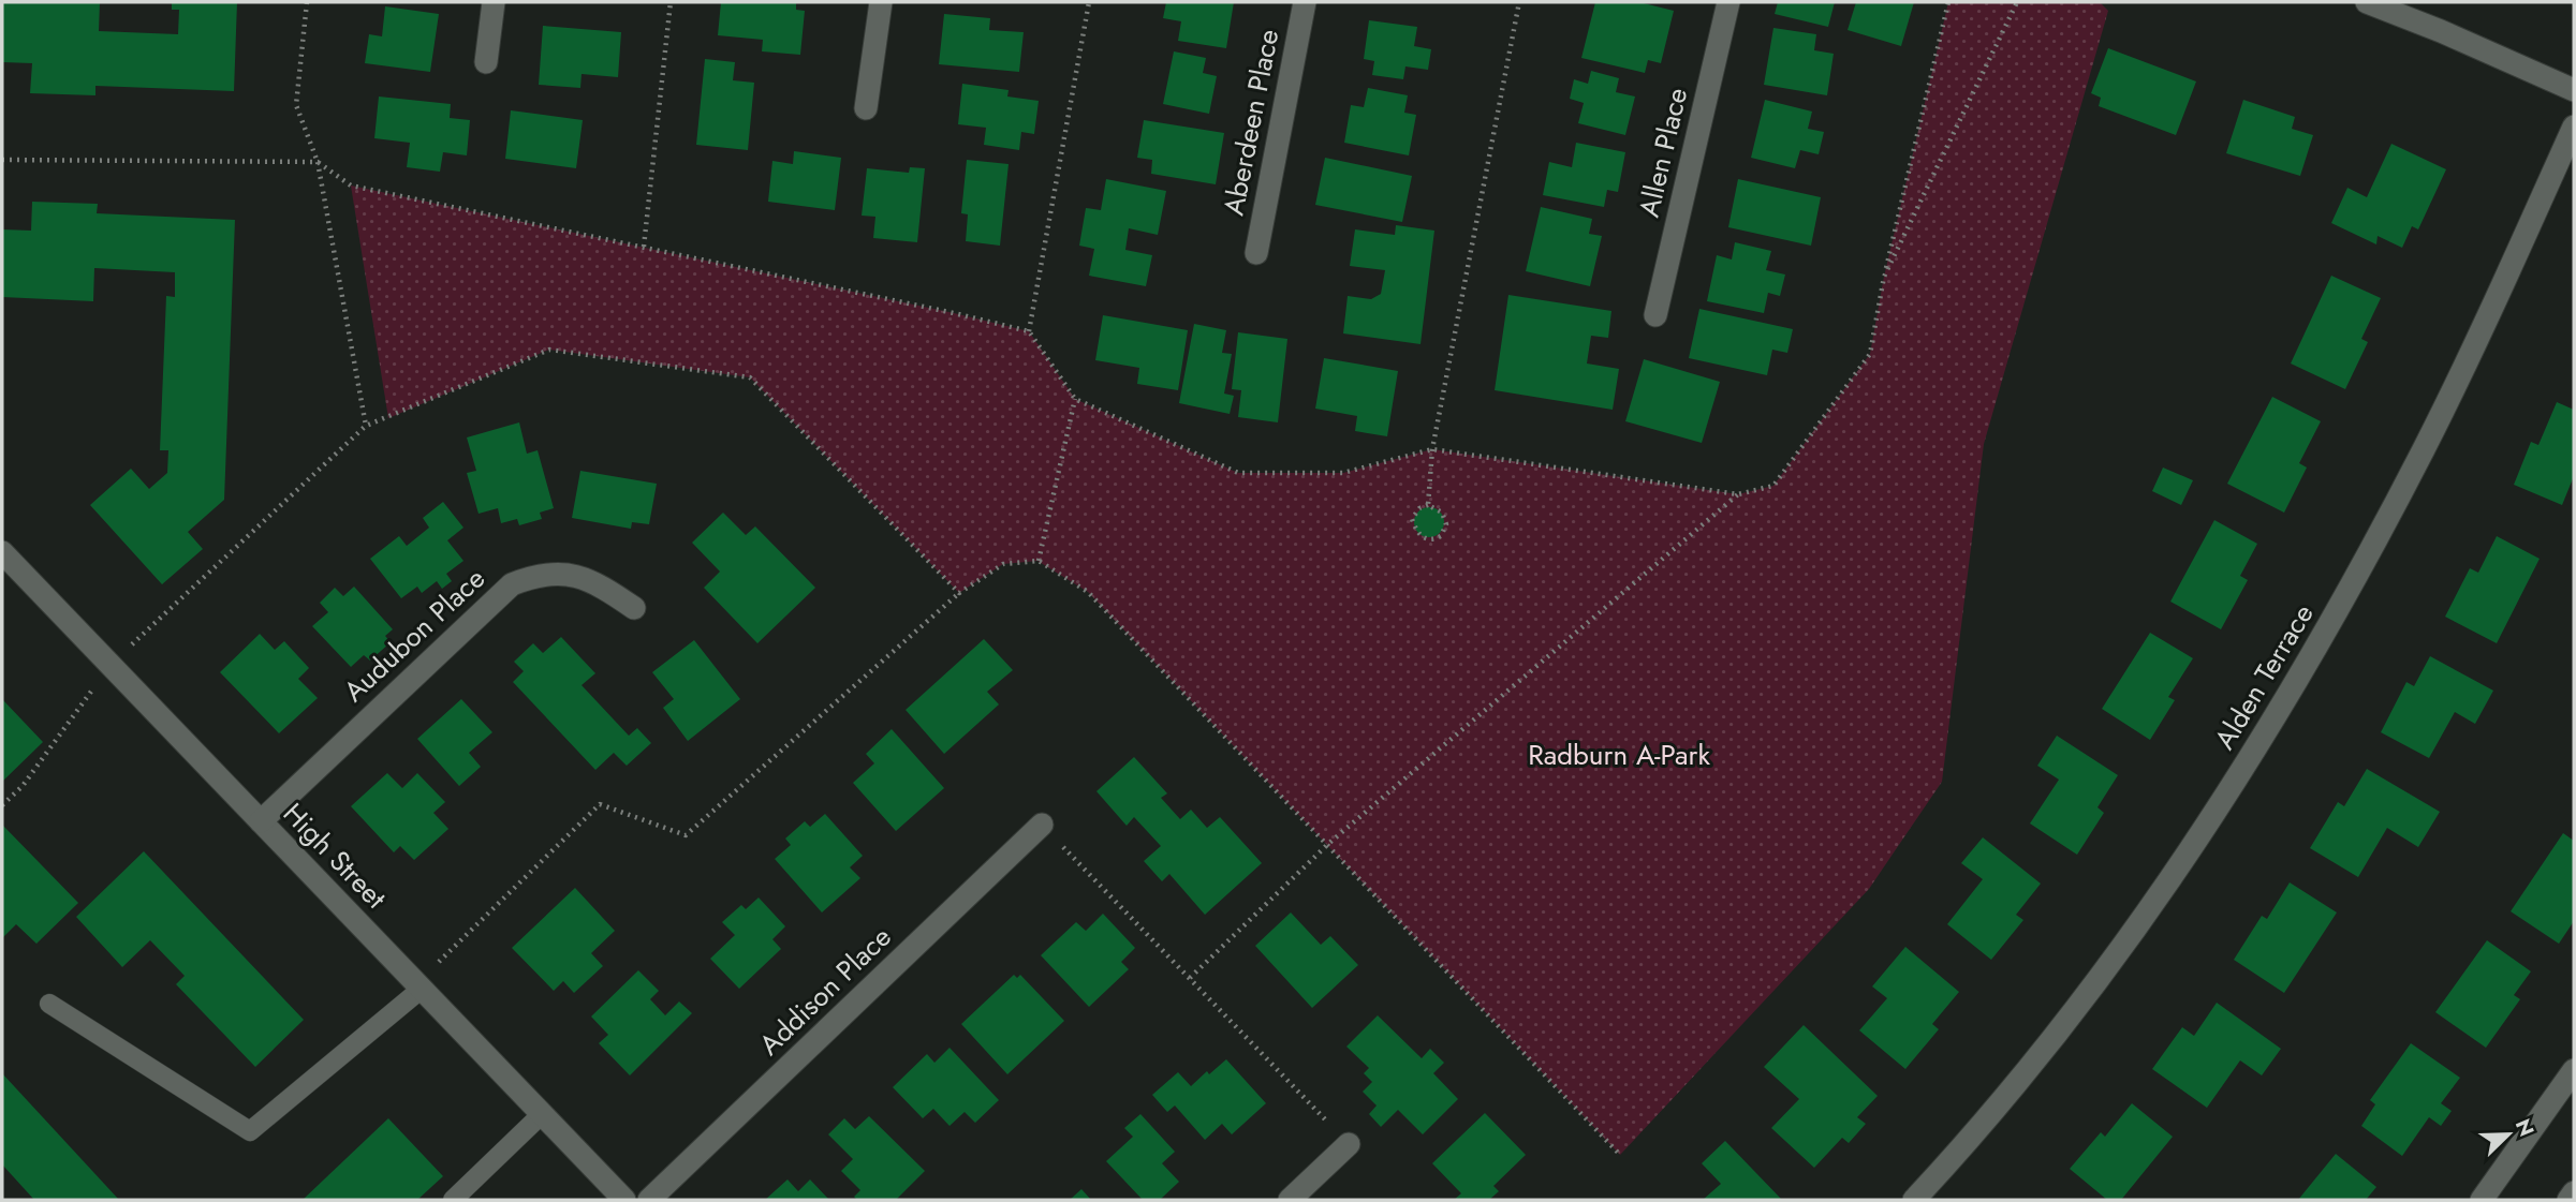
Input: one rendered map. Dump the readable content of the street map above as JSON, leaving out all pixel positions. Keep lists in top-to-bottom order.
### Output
{
  "streets": {
    "street": [
      "Aberdeen Place",
      "Allen Place",
      "Audubon Place",
      "Alden Terrace",
      "High Street",
      "Addison Place"
    ]
  },
  "crossings": [
    ["Audubon Place", "High Street"]
  ],
  "parks": ["Radburn A-Park"],
  "north": "top right"
}
